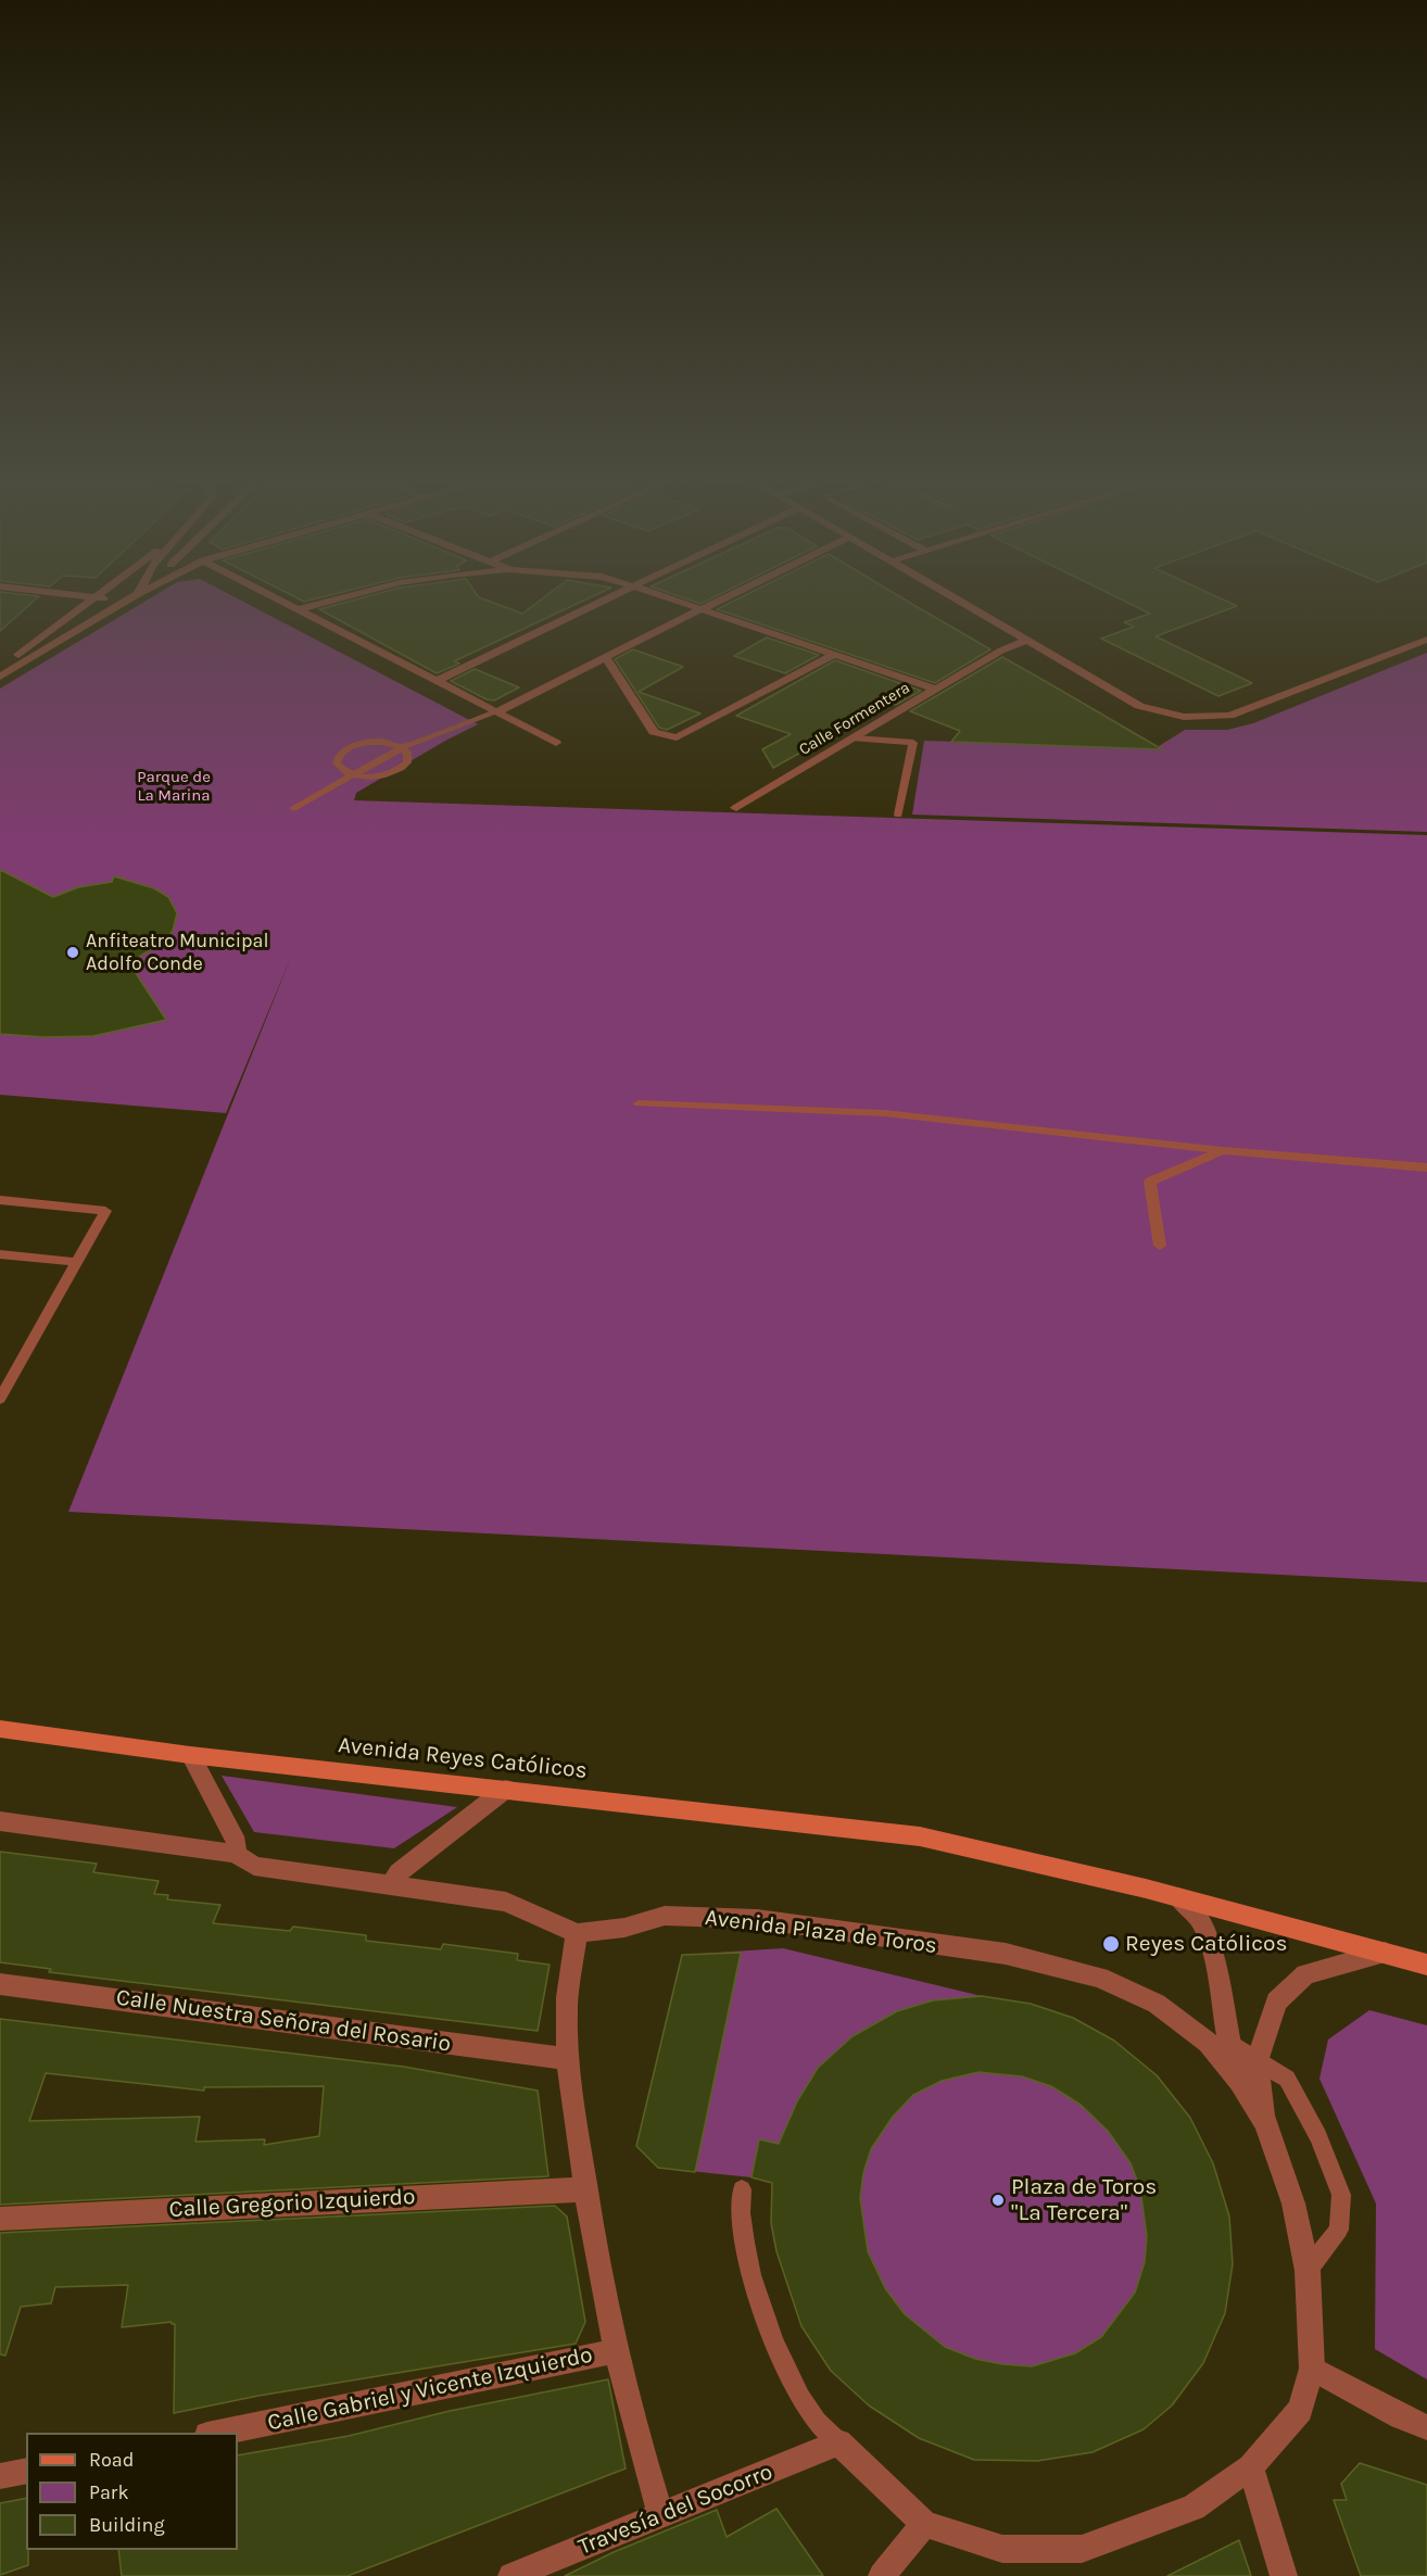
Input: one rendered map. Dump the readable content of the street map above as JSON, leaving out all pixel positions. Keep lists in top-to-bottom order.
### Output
{
  "streets": {
    "main road": ["Avenida Reyes Católicos"],
    "street": [
      "Calle Formentera",
      "Avenida Plaza de Toros",
      "Calle Nuestra Señora del Rosario",
      "Calle Gregorio Izquierdo",
      "Calle Gabriel y Vicente Izquierdo",
      "Travesía del Socorro"
    ]
  },
  "crossings": [
    ["Avenida Plaza de Toros", "Travesía del Socorro"]
  ],
  "parks": ["Parque de La Marina"],
  "places": ["Anfiteatro Municipal Adolfo Conde", "Reyes Católicos", "Plaza de Toros \"La Tercera\""],
  "legend": ["Road", "Park", "Building"]
}
